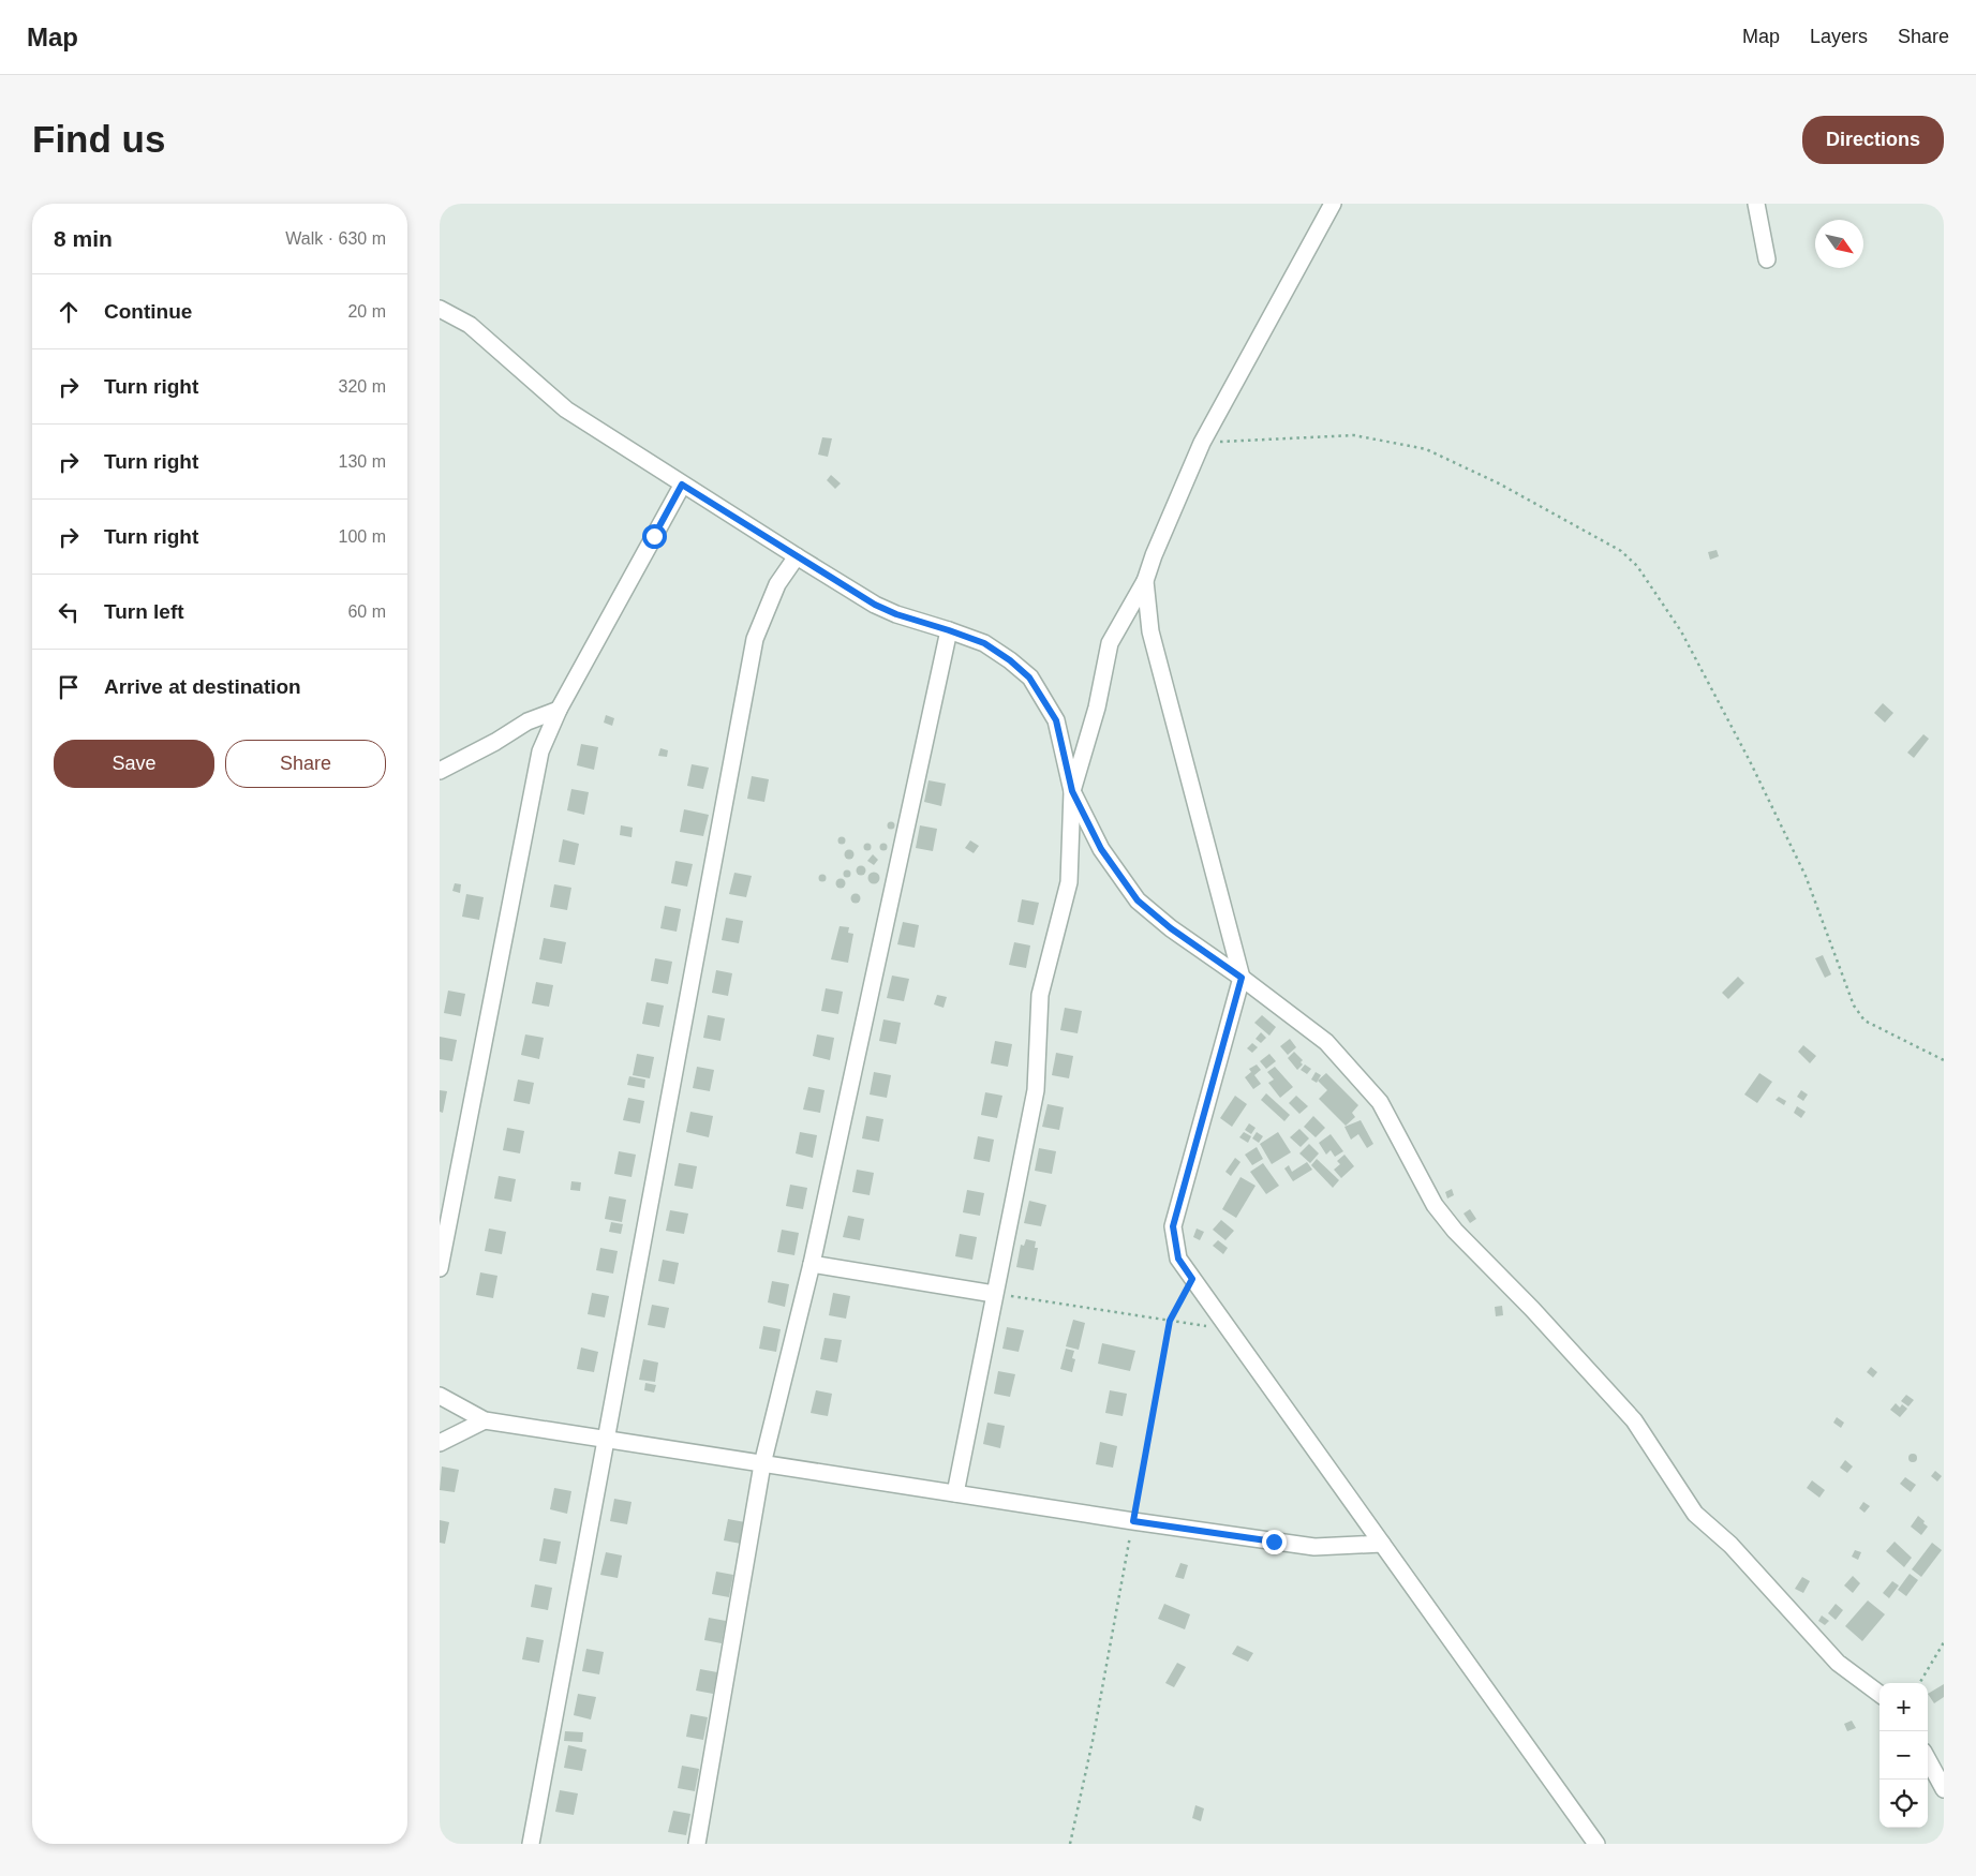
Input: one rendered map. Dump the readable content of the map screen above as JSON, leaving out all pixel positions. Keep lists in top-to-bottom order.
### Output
{
  "north": "bottom right",
  "page": {
    "header": "Map",
    "nav": ["Map", "Layers", "Share"],
    "buttons": [
      "Directions",
      ["Save", "Share"]
    ],
    "title": "Find us",
    "heading": ["8 min", "Walk · 630 m"],
    "list": [
      ["Continue", "20 m"],
      ["Turn right", "320 m"],
      ["Turn right", "130 m"],
      ["Turn right", "100 m"],
      ["Turn left", "60 m"],
      "Arrive at destination"
    ],
    "map_buttons": ["+", "−"]
  }
}
